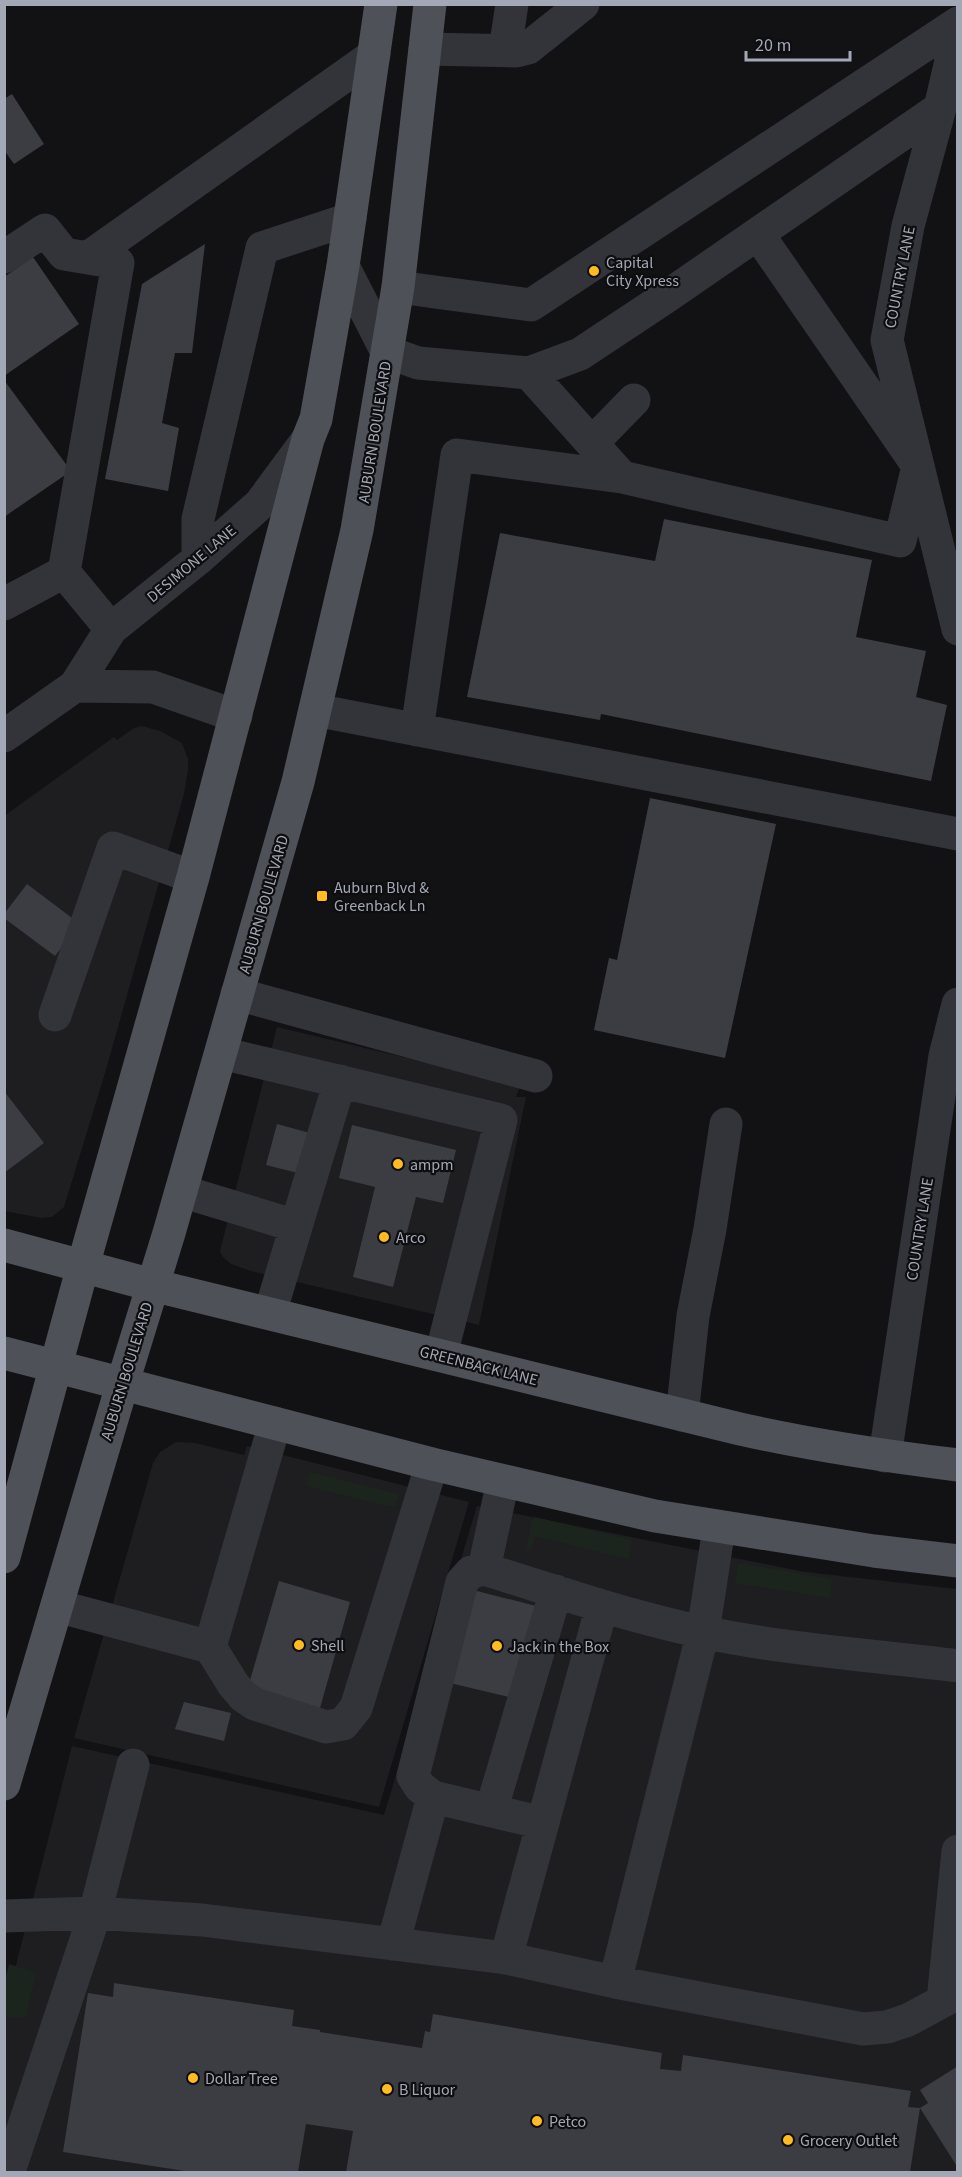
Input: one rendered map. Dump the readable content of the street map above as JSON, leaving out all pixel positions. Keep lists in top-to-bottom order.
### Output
{
  "streets": {
    "main road": ["AUBURN BOULEVARD", "GREENBACK LANE"],
    "street": ["COUNTRY LANE", "DESIMONE LANE"]
  },
  "crossings": [
    ["COUNTRY LANE", "GREENBACK LANE"],
    ["AUBURN BOULEVARD", "GREENBACK LANE"]
  ],
  "places": {
    "other": [
      "Capital City Xpress",
      "ampm",
      "Arco",
      "Shell",
      "Jack in the Box",
      "Dollar Tree",
      "B Liquor",
      "Petco",
      "Grocery Outlet"
    ],
    "transit": ["Auburn Blvd & Greenback Ln"]
  },
  "scale_bar": "20 m"
}
